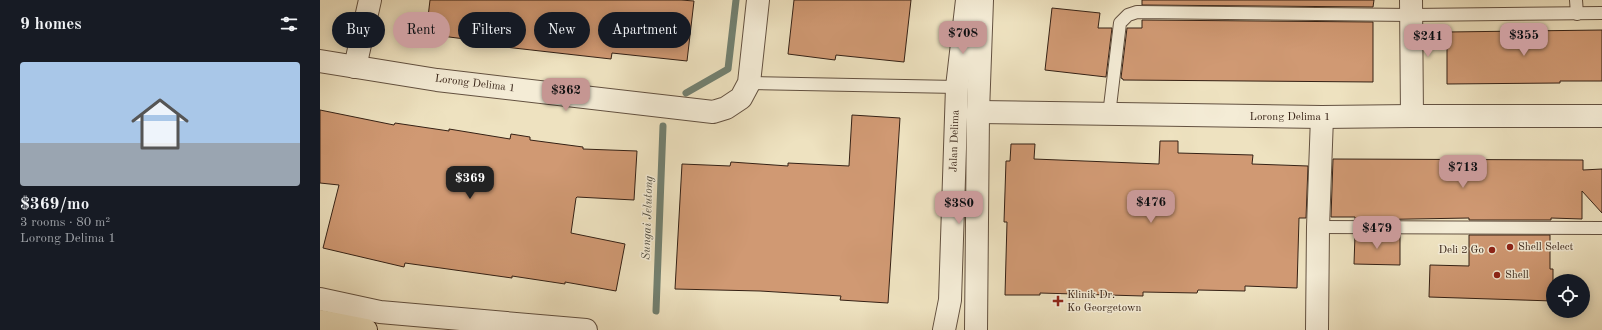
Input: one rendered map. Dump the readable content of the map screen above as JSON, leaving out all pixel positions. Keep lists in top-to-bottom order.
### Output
{
  "streets": {
    "street": ["Lorong Delima 1", "Jalan Delima"]
  },
  "crossings": [
    ["Lorong Delima 1", "Jalan Delima"]
  ],
  "water": ["Sungai Jelutong"],
  "places": {
    "other": ["Shell Select", "Deli 2 Go", "Shell"],
    "health": ["Klinik Dr. Ko Georgetown"]
  },
  "page": {
    "heading": "9 homes",
    "chip": [
      "Buy",
      "Rent",
      "Filters",
      "New",
      "Apartment"
    ],
    "price": [
      "$708",
      "$355",
      "$241",
      "$362",
      "$713",
      "$369",
      "$476",
      "$380",
      "$479"
    ],
    "list": [
      {
        "name": "$369/mo",
        "note": "3 rooms · 80 m² · Lorong Delima 1"
      }
    ]
  }
}
